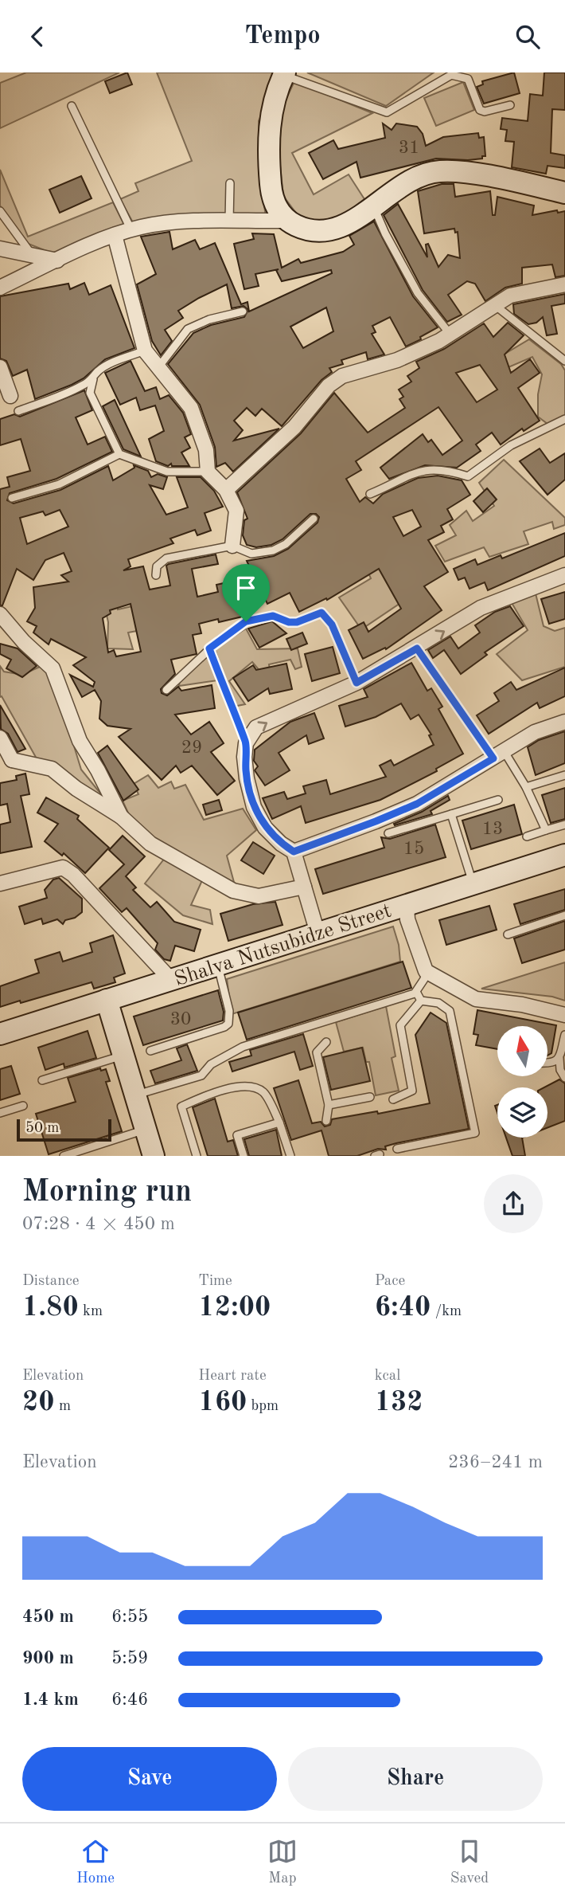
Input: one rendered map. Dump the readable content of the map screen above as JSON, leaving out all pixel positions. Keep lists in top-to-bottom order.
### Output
{
  "streets": {
    "main road": ["Shalva Nutsubidze Street"]
  },
  "house_numbers": [
    "31",
    "29",
    "13",
    "15",
    "30"
  ],
  "scale_bar": "50 m",
  "north": "top",
  "page": {
    "header": "Tempo",
    "scale": "50 m",
    "heading": ["Morning run", "07:28 · 4 × 450 m"],
    "stats": [
      ["Distance", "1.80 km"],
      ["Time", "12:00"],
      ["Pace", "6:40 /km"],
      ["Elevation", "20 m"],
      ["Heart rate", "160 bpm"],
      ["kcal", "132"]
    ],
    "chart": ["Elevation", "236–241 m"],
    "list": [
      {
        "name": "450 m",
        "note": "6:55"
      },
      {
        "name": "900 m",
        "note": "5:59"
      },
      {
        "name": "1.4 km",
        "note": "6:46"
      }
    ],
    "buttons": ["Save", "Share"],
    "tabs": ["Home", "Map", "Saved"]
  }
}
